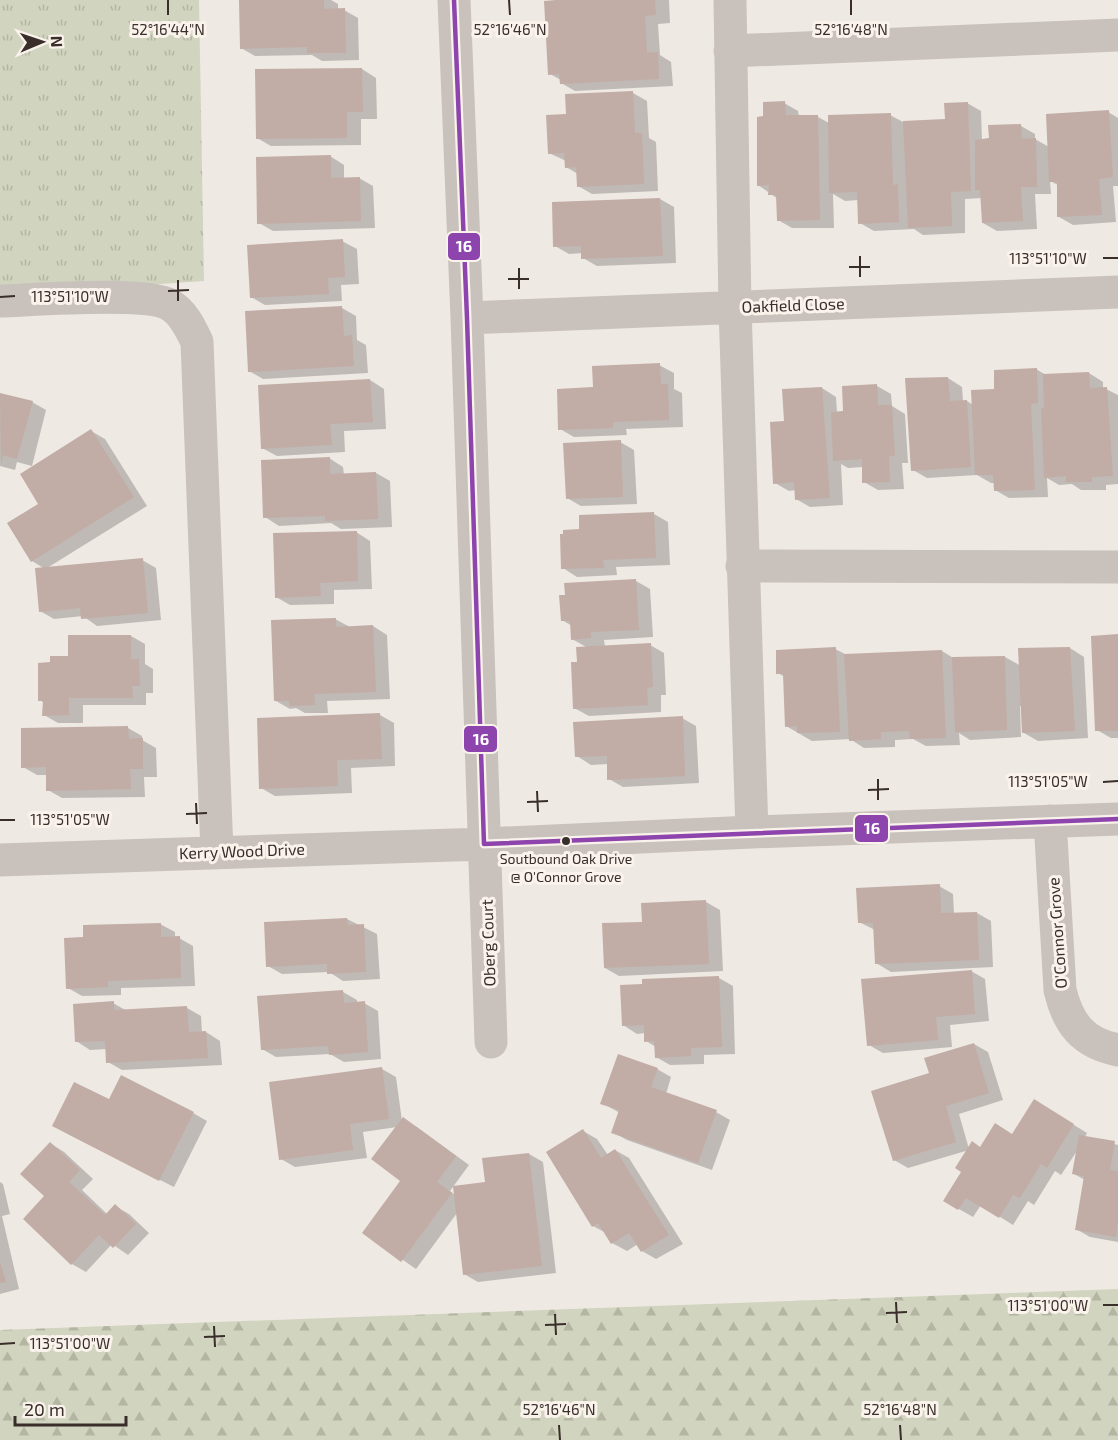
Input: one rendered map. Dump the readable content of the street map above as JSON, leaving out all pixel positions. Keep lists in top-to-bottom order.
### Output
{
  "streets": {
    "street": [
      "Oakfield Close",
      "Kerry Wood Drive",
      "O'Connor Grove",
      "Oberg Court"
    ]
  },
  "crossings": [
    ["Oakfield Close", "Oberg Court"],
    ["Kerry Wood Drive", "O'Connor Grove"],
    ["Kerry Wood Drive", "Oberg Court"]
  ],
  "places": ["Soutbound Oak Drive @ O'Connor Grove"],
  "lines": ["transit line 16"],
  "scale_bar": "20 m",
  "north": "right",
  "coordinates": [
    "52°16'44\"N",
    "52°16'46\"N",
    "52°16'48\"N",
    "113°51'10\"W",
    "113°51'05\"W",
    "113°51'00\"W"
  ]
}
